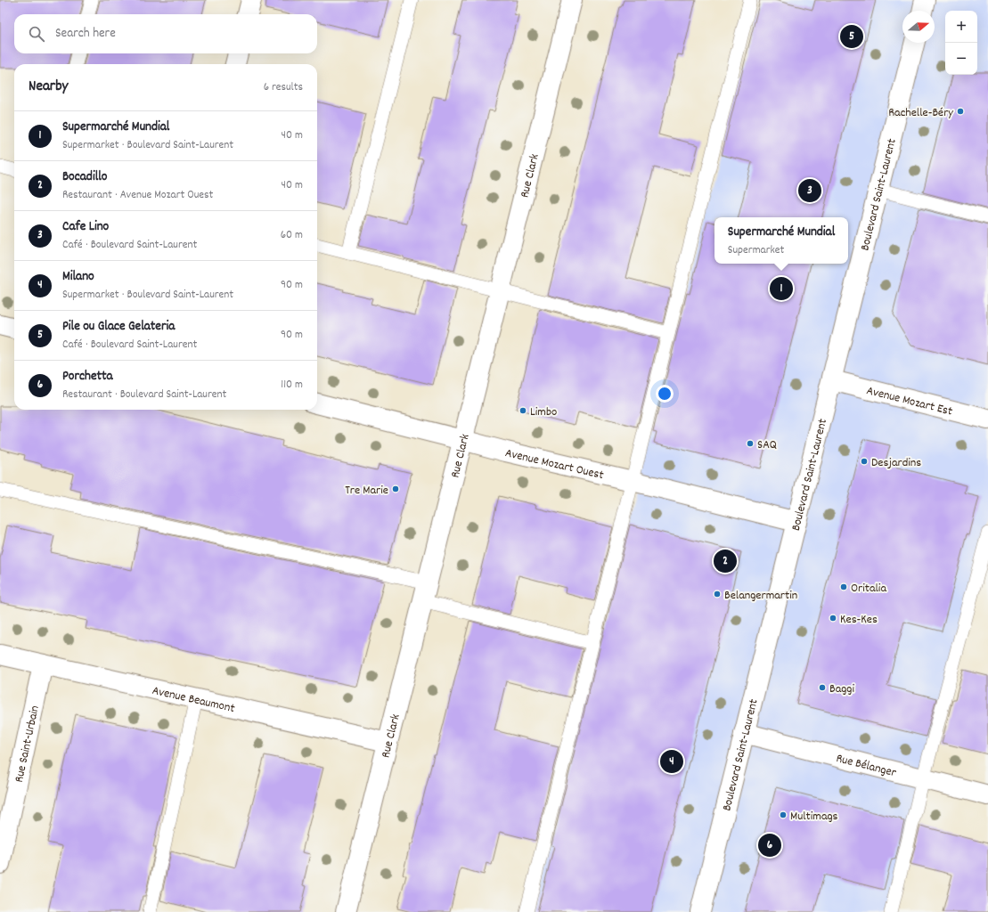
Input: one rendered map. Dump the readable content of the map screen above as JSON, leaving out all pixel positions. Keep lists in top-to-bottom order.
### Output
{
  "streets": {
    "main road": [
      "Rue Clark",
      "Boulevard Saint-Laurent",
      "Avenue Mozart Est",
      "Avenue Mozart Ouest",
      "Avenue Beaumont",
      "Rue Saint-Urbain",
      "Rue Bélanger"
    ]
  },
  "crossings": [
    ["Rue Clark", "Avenue Mozart Ouest"],
    ["Rue Clark", "Avenue Beaumont"],
    ["Boulevard Saint-Laurent", "Avenue Mozart Est"],
    ["Boulevard Saint-Laurent", "Avenue Mozart Ouest"],
    ["Boulevard Saint-Laurent", "Rue Bélanger"],
    ["Avenue Beaumont", "Rue Saint-Urbain"]
  ],
  "places": [
    "Rachelle-Béry",
    "Limbo",
    "SAQ",
    "Desjardins",
    "Tre Marie",
    "Oritalia",
    "Belangermartin",
    "Kes-Kes",
    "Baggi",
    "Multimags"
  ],
  "north": "right",
  "page": {
    "map_buttons": ["+", "−"],
    "search": "Search here",
    "pins": [
      "5",
      "3",
      "1",
      "2",
      "4",
      "6"
    ],
    "heading": ["Nearby", "6 results"],
    "list": [
      {
        "mark": "1",
        "name": "Supermarché Mundial",
        "note": "Supermarket · Boulevard Saint-Laurent",
        "value": "40 m"
      },
      {
        "mark": "2",
        "name": "Bocadillo",
        "note": "Restaurant · Avenue Mozart Ouest",
        "value": "40 m"
      },
      {
        "mark": "3",
        "name": "Cafe Lino",
        "note": "Café · Boulevard Saint-Laurent",
        "value": "60 m"
      },
      {
        "mark": "4",
        "name": "Milano",
        "note": "Supermarket · Boulevard Saint-Laurent",
        "value": "90 m"
      },
      {
        "mark": "5",
        "name": "Pile ou Glace Gelateria",
        "note": "Café · Boulevard Saint-Laurent",
        "value": "90 m"
      },
      {
        "mark": "6",
        "name": "Porchetta",
        "note": "Restaurant · Boulevard Saint-Laurent",
        "value": "110 m"
      }
    ],
    "popup": ["Supermarché Mundial", "Supermarket"]
  }
}
